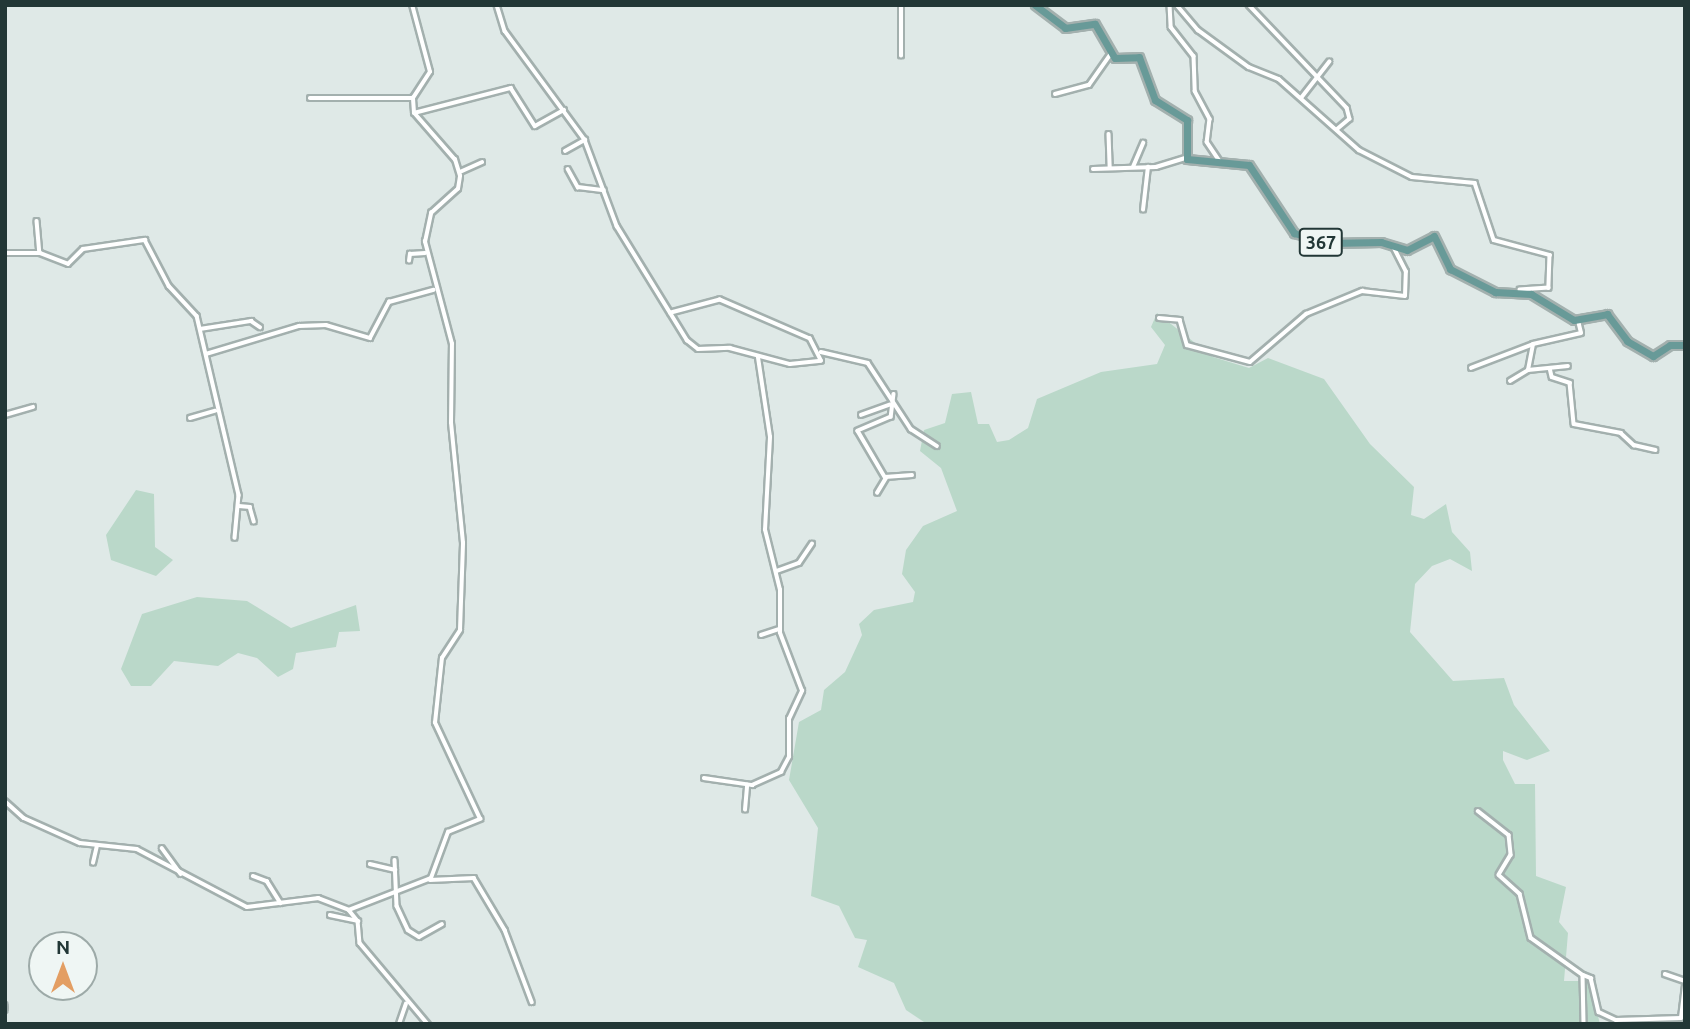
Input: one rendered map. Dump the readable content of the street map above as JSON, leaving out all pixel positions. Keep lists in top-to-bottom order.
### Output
{
  "streets": {
    "main road": ["367"]
  },
  "north": "top"
}
